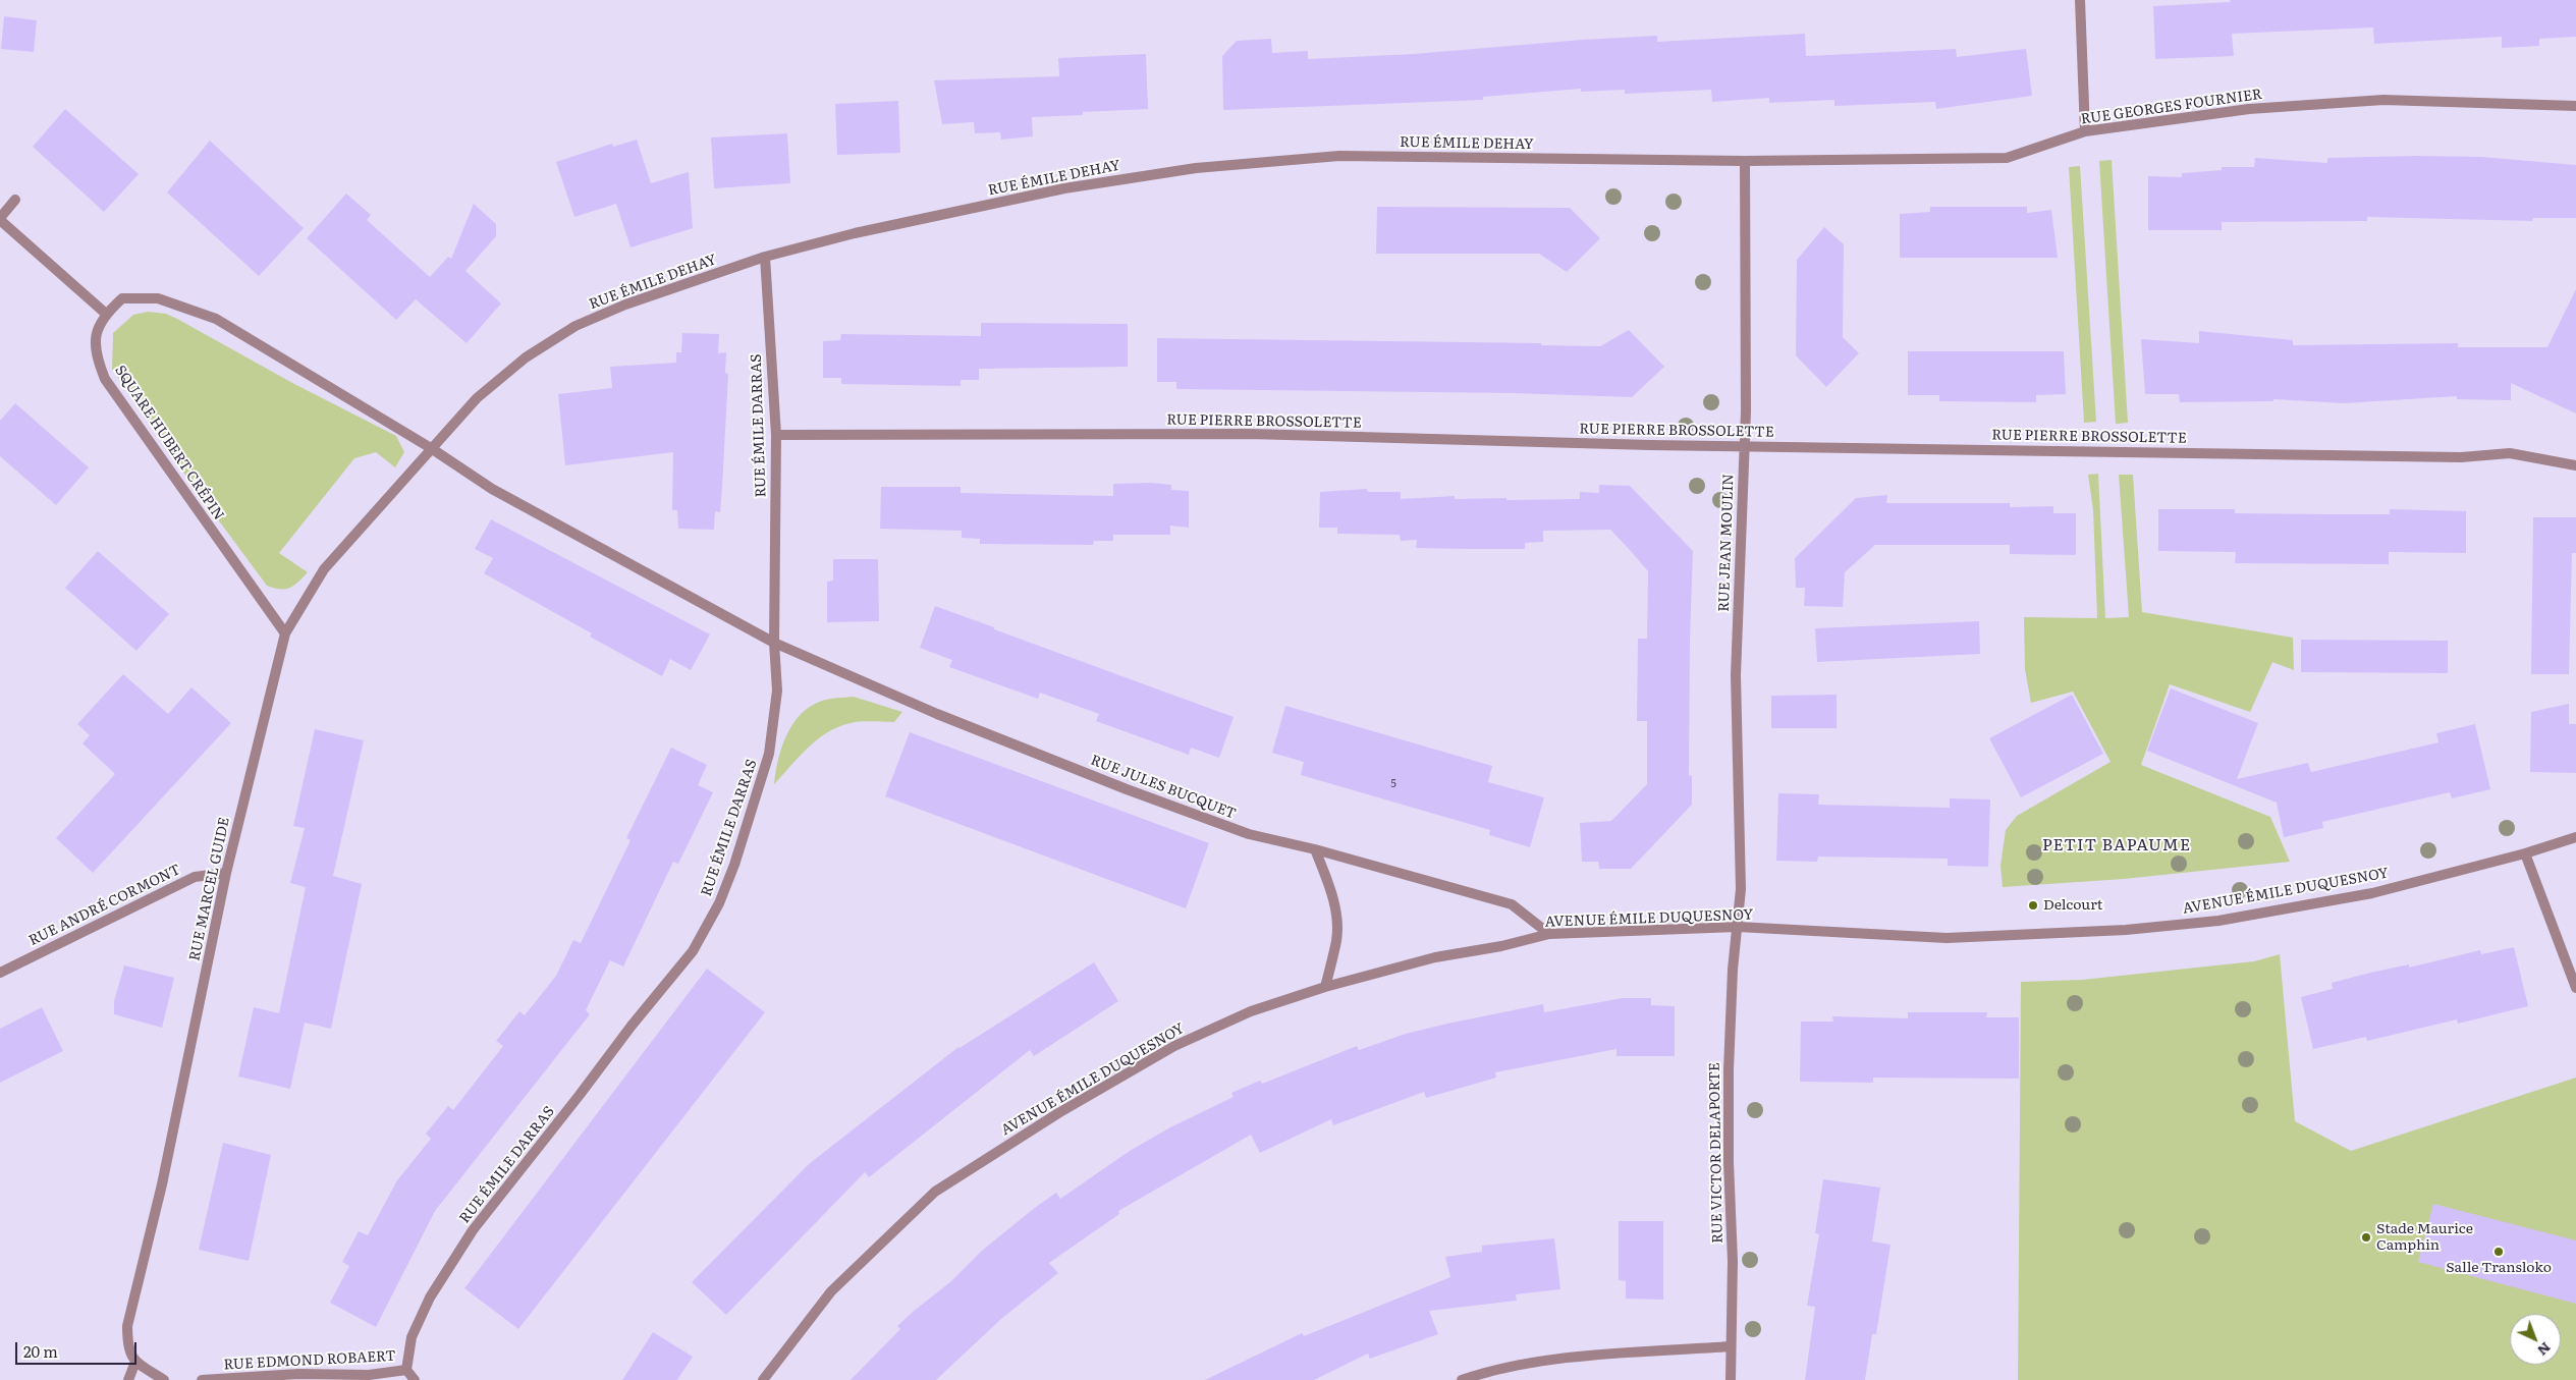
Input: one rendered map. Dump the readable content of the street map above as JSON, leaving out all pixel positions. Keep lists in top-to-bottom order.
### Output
{
  "streets": {
    "street": [
      "RUE GEORGES FOURNIER",
      "RUE ÉMILE DEHAY",
      "RUE PIERRE BROSSOLETTE",
      "RUE ÉMILE DARRAS",
      "SQUARE HUBERT CRÉPIN",
      "RUE JEAN MOULIN",
      "RUE JULES BUCQUET",
      "RUE MARCEL GUIDE",
      "AVENUE ÉMILE DUQUESNOY",
      "RUE ANDRÉ CORMONT",
      "RUE VICTOR DELAPORTE",
      "RUE EDMOND ROBAERT"
    ]
  },
  "crossings": [
    ["RUE GEORGES FOURNIER", "RUE ÉMILE DEHAY"],
    ["RUE GEORGES FOURNIER", "RUE JEAN MOULIN"],
    ["RUE ÉMILE DEHAY", "RUE ÉMILE DARRAS"],
    ["RUE ÉMILE DEHAY", "SQUARE HUBERT CRÉPIN"],
    ["RUE ÉMILE DEHAY", "RUE JEAN MOULIN"],
    ["RUE ÉMILE DEHAY", "RUE JULES BUCQUET"],
    ["RUE ÉMILE DEHAY", "RUE MARCEL GUIDE"],
    ["RUE PIERRE BROSSOLETTE", "RUE ÉMILE DARRAS"],
    ["RUE PIERRE BROSSOLETTE", "RUE JEAN MOULIN"],
    ["RUE ÉMILE DARRAS", "RUE JULES BUCQUET"],
    ["RUE ÉMILE DARRAS", "RUE EDMOND ROBAERT"],
    ["SQUARE HUBERT CRÉPIN", "RUE JULES BUCQUET"],
    ["SQUARE HUBERT CRÉPIN", "RUE MARCEL GUIDE"],
    ["RUE JEAN MOULIN", "AVENUE ÉMILE DUQUESNOY"],
    ["RUE JEAN MOULIN", "RUE VICTOR DELAPORTE"],
    ["RUE JULES BUCQUET", "RUE MARCEL GUIDE"],
    ["RUE JULES BUCQUET", "AVENUE ÉMILE DUQUESNOY"],
    ["RUE MARCEL GUIDE", "RUE ANDRÉ CORMONT"],
    ["AVENUE ÉMILE DUQUESNOY", "RUE VICTOR DELAPORTE"]
  ],
  "districts": ["PETIT BAPAUME"],
  "places": ["Delcourt", "Stade Maurice Camphin", "Salle Transloko"],
  "house_numbers": ["5"],
  "scale_bar": "20 m",
  "north": "bottom right"
}
